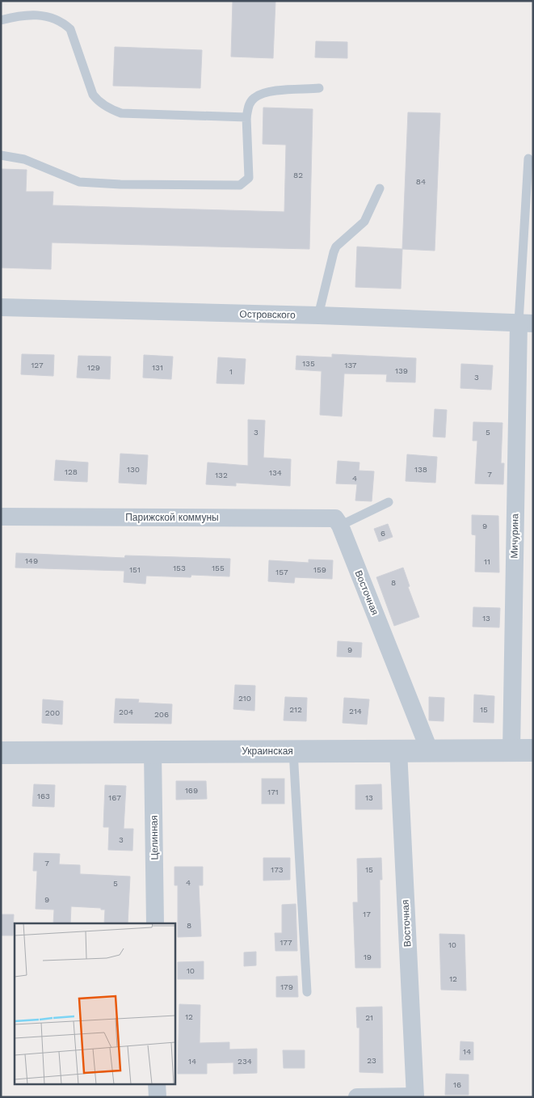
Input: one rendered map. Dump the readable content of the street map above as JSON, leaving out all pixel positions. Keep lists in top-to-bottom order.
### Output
{
  "streets": {
    "street": [
      "Островского",
      "Парижской коммуны",
      "Мичурина",
      "Восточная",
      "Украинская",
      "Целинная"
    ]
  },
  "crossings": [
    ["Островского", "Мичурина"],
    ["Парижской коммуны", "Восточная"],
    ["Мичурина", "Украинская"],
    ["Восточная", "Украинская"],
    ["Украинская", "Целинная"]
  ],
  "house_numbers": [
    "82",
    "84",
    "135",
    "127",
    "137",
    "129",
    "131",
    "139",
    "1",
    "3",
    "3",
    "5",
    "130",
    "138",
    "128",
    "134",
    "7",
    "132",
    "4",
    "9",
    "6",
    "149",
    "11",
    "153",
    "155",
    "151",
    "159",
    "157",
    "8",
    "13",
    "9",
    "210",
    "212",
    "15",
    "214",
    "204",
    "200",
    "206",
    "169",
    "171",
    "163",
    "167",
    "13",
    "3",
    "7",
    "173",
    "15",
    "4",
    "5",
    "9",
    "17",
    "8",
    "177",
    "10",
    "19",
    "10",
    "12",
    "179",
    "12",
    "21",
    "14",
    "23",
    "14",
    "234",
    "16"
  ]
}
